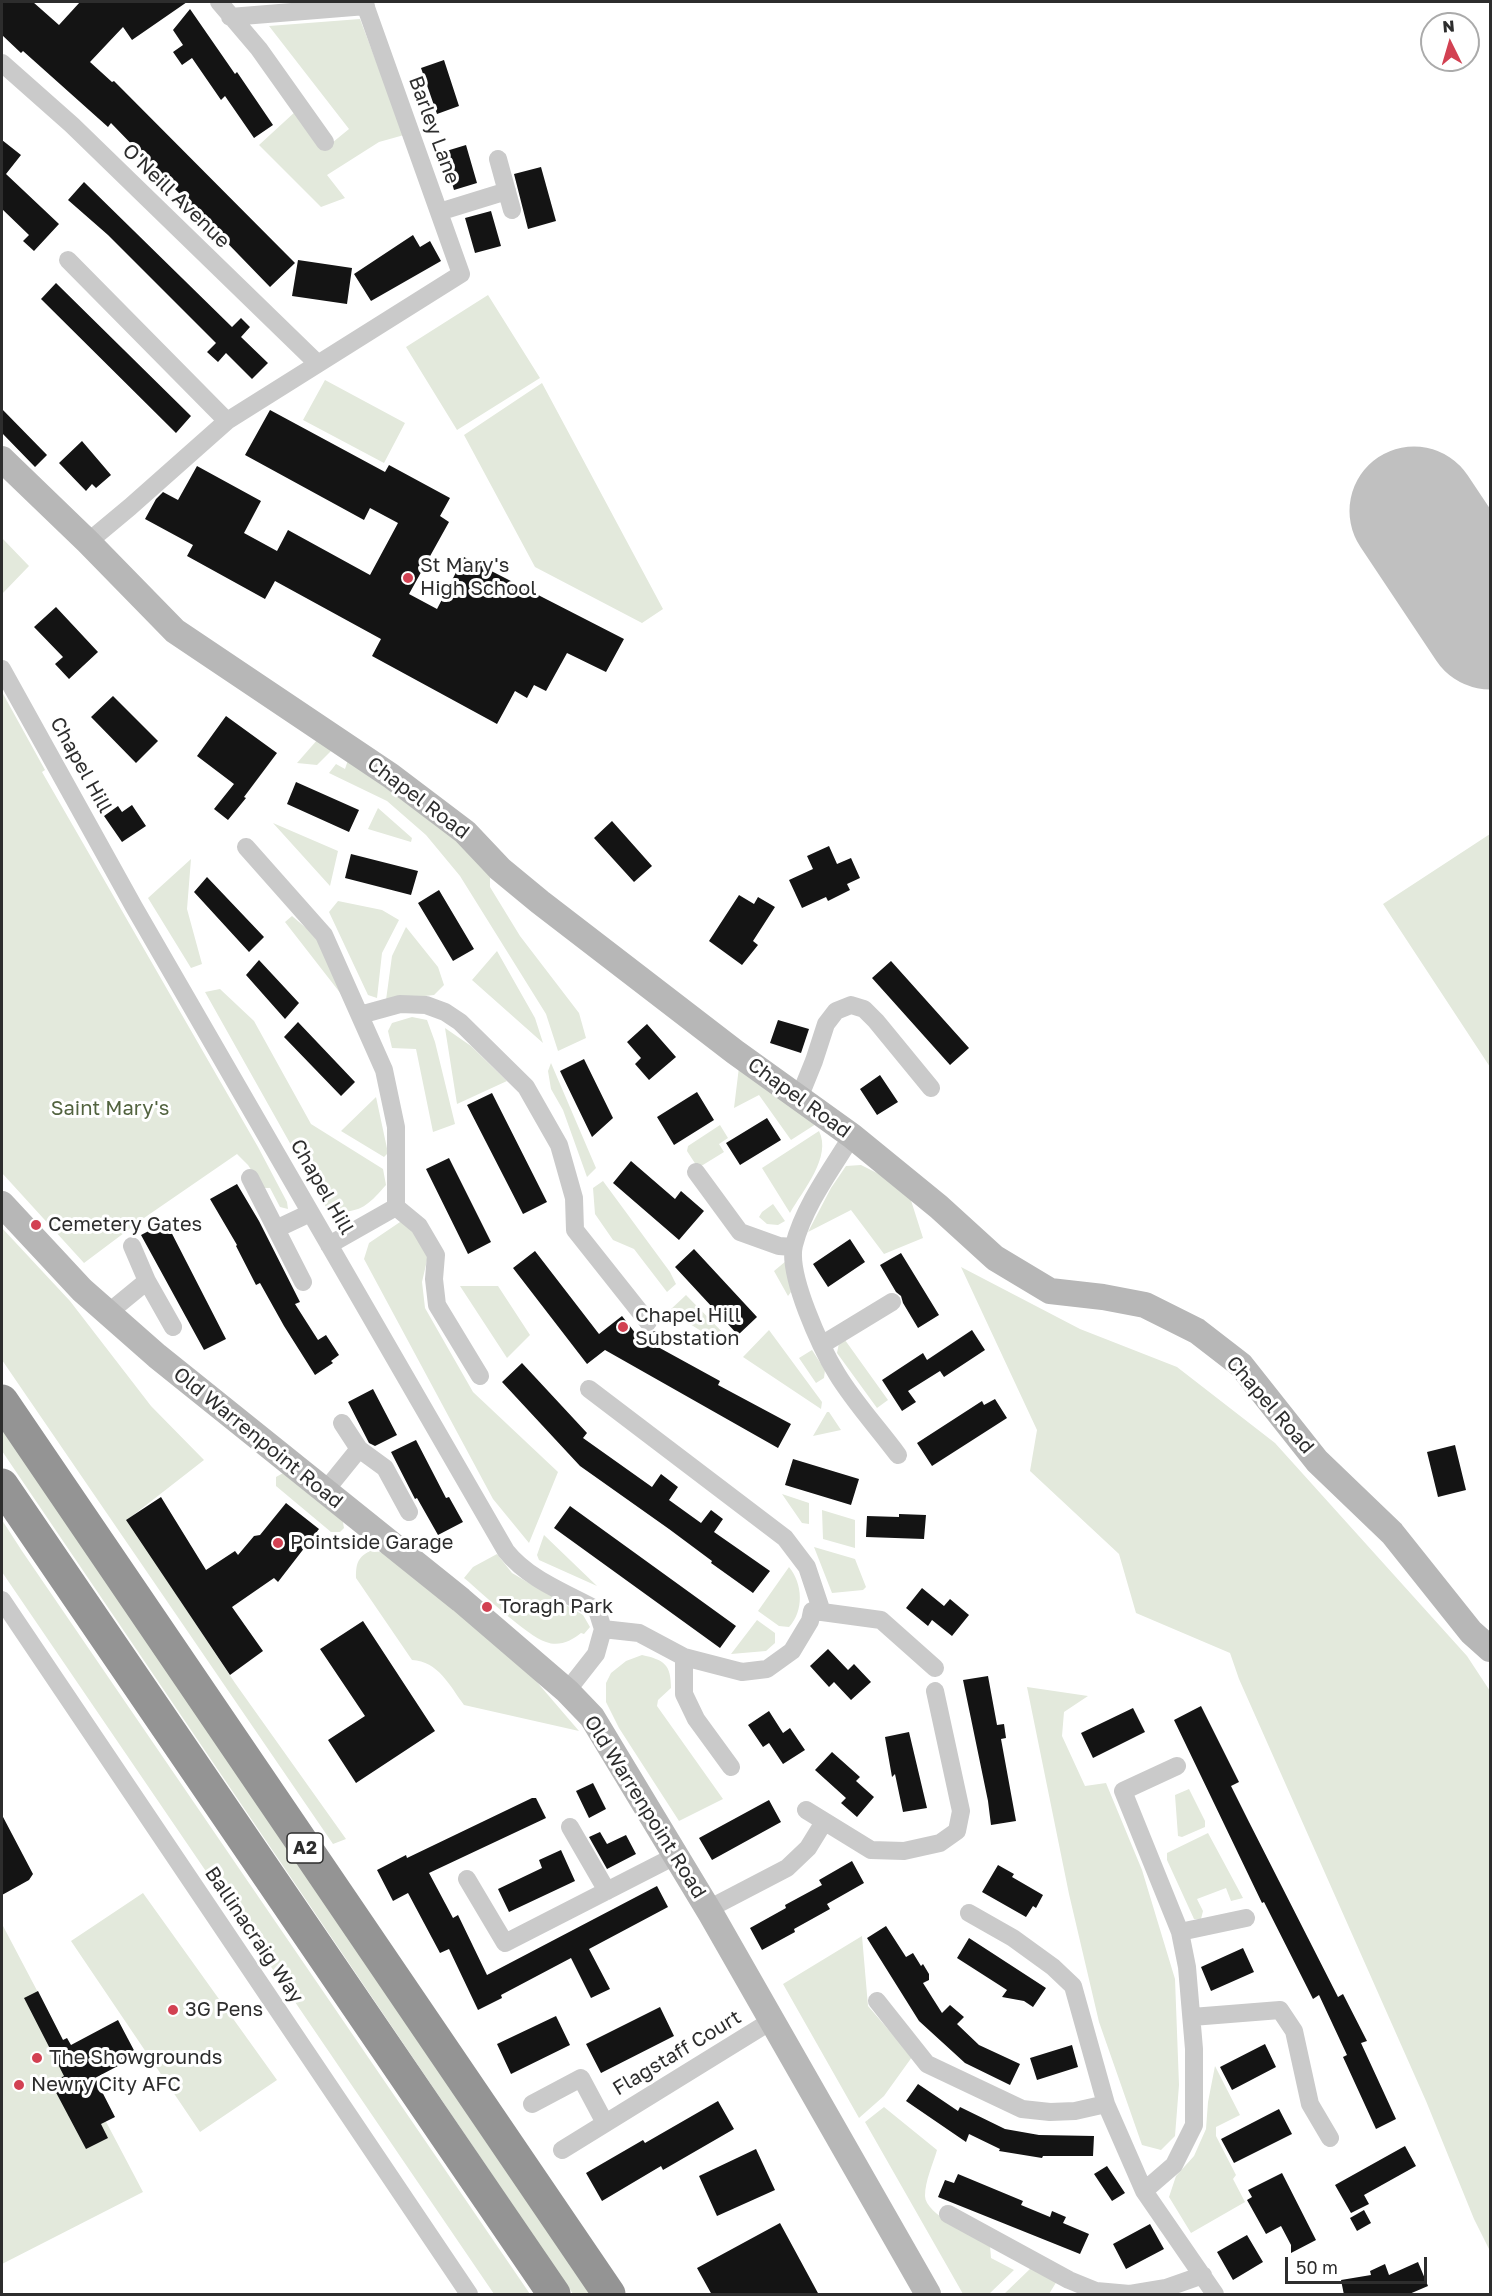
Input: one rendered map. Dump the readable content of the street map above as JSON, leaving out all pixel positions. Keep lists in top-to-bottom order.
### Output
{
  "streets": {
    "highway": ["A2"],
    "street": [
      "Barley Lane",
      "O'Neill Avenue",
      "Chapel Hill",
      "Chapel Road",
      "Old Warrenpoint Road",
      "Ballinacraig Way",
      "Flagstaff Court"
    ]
  },
  "crossings": [
    ["Barley Lane", "O'Neill Avenue"],
    ["Old Warrenpoint Road", "Flagstaff Court"]
  ],
  "parks": ["Saint Mary's"],
  "places": [
    "St Mary's High School",
    "Cemetery Gates",
    "Chapel Hill Substation",
    "Pointside Garage",
    "Toragh Park",
    "3G Pens",
    "The Showgrounds",
    "Newry City AFC"
  ],
  "scale_bar": "50 m",
  "north": "top"
}
